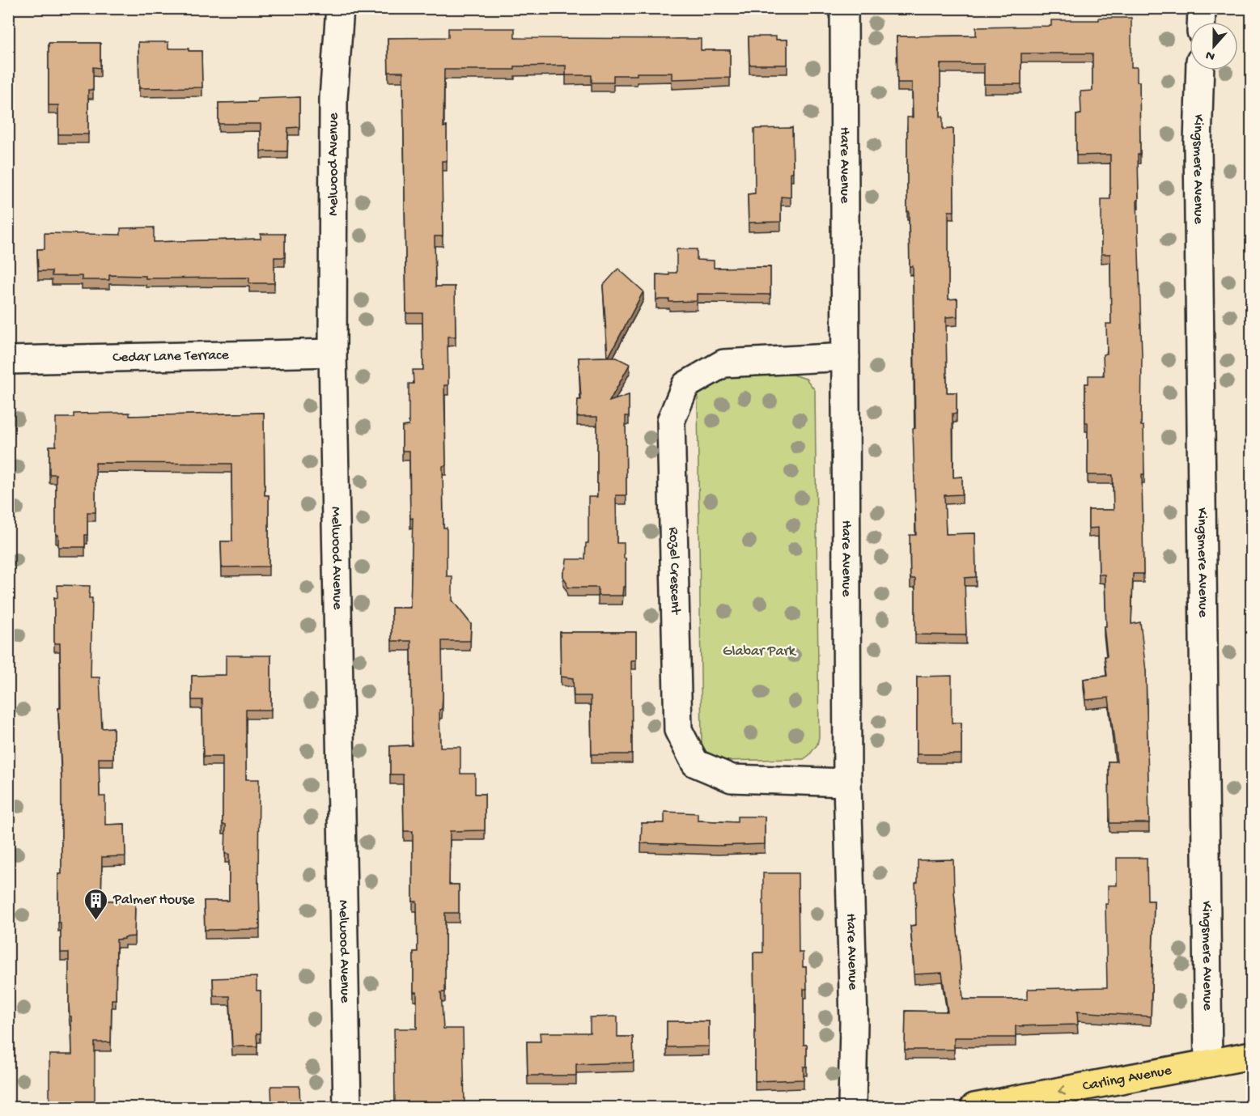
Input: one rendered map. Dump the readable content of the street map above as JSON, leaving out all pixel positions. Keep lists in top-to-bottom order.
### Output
{
  "streets": {
    "main road": ["Carling Avenue"],
    "street": [
      "Melwood Avenue",
      "Hare Avenue",
      "Kingsmere Avenue",
      "Cedar Lane Terrace",
      "Rozel Crescent"
    ]
  },
  "crossings": [
    ["Melwood Avenue", "Cedar Lane Terrace"],
    ["Hare Avenue", "Rozel Crescent"],
    ["Kingsmere Avenue", "Carling Avenue"]
  ],
  "one_way": ["Carling Avenue"],
  "parks": ["Glabar Park"],
  "places": {
    "building": ["Palmer House"]
  },
  "north": "bottom"
}
